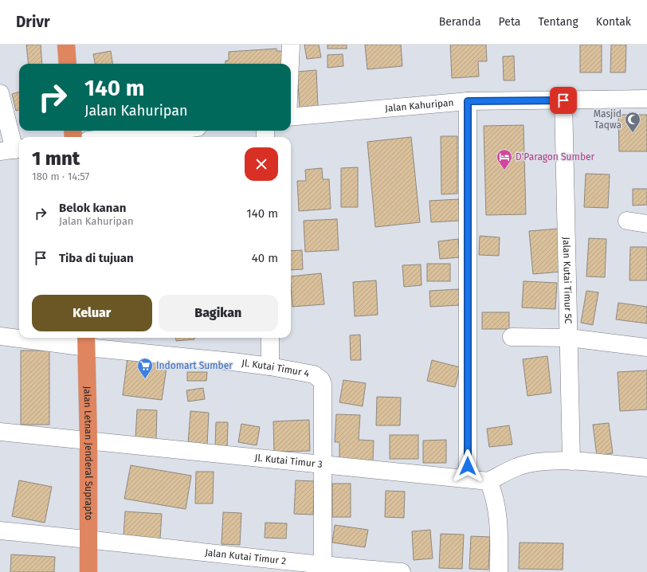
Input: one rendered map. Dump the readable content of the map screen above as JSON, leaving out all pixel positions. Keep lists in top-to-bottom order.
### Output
{
  "streets": {
    "highway": ["Jalan Letnan Jenderal Suprapto"],
    "street": [
      "Jalan Kahuripan",
      "Jalan Kutai Timur 5C",
      "Jl. Kutai Timur 4",
      "Jl. Kutai Timur 3",
      "Jalan Kutai Timur 2"
    ]
  },
  "crossings": [
    ["Jalan Kahuripan", "Jalan Kutai Timur 5C"],
    ["Jl. Kutai Timur 4", "Jalan Letnan Jenderal Suprapto"],
    ["Jl. Kutai Timur 4", "Jl. Kutai Timur 3"],
    ["Jalan Letnan Jenderal Suprapto", "Jl. Kutai Timur 3"],
    ["Jalan Letnan Jenderal Suprapto", "Jalan Kutai Timur 2"]
  ],
  "places": {
    "mosque": ["Masjid Taqwa"],
    "hotel": ["D'Paragon Sumber"],
    "supermarket": ["Indomart Sumber"]
  },
  "page": {
    "header": "Drivr",
    "nav": [
      "Beranda",
      "Peta",
      "Tentang",
      "Kontak"
    ],
    "turn": ["140 m", "Jalan Kahuripan"],
    "heading": ["1 mnt", "180 m · 14:57"],
    "list": [
      {
        "name": "Belok kanan",
        "note": "Jalan Kahuripan",
        "value": "140 m"
      },
      {
        "name": "Tiba di tujuan",
        "value": "40 m"
      }
    ],
    "buttons": ["Keluar", "Bagikan"]
  }
}
